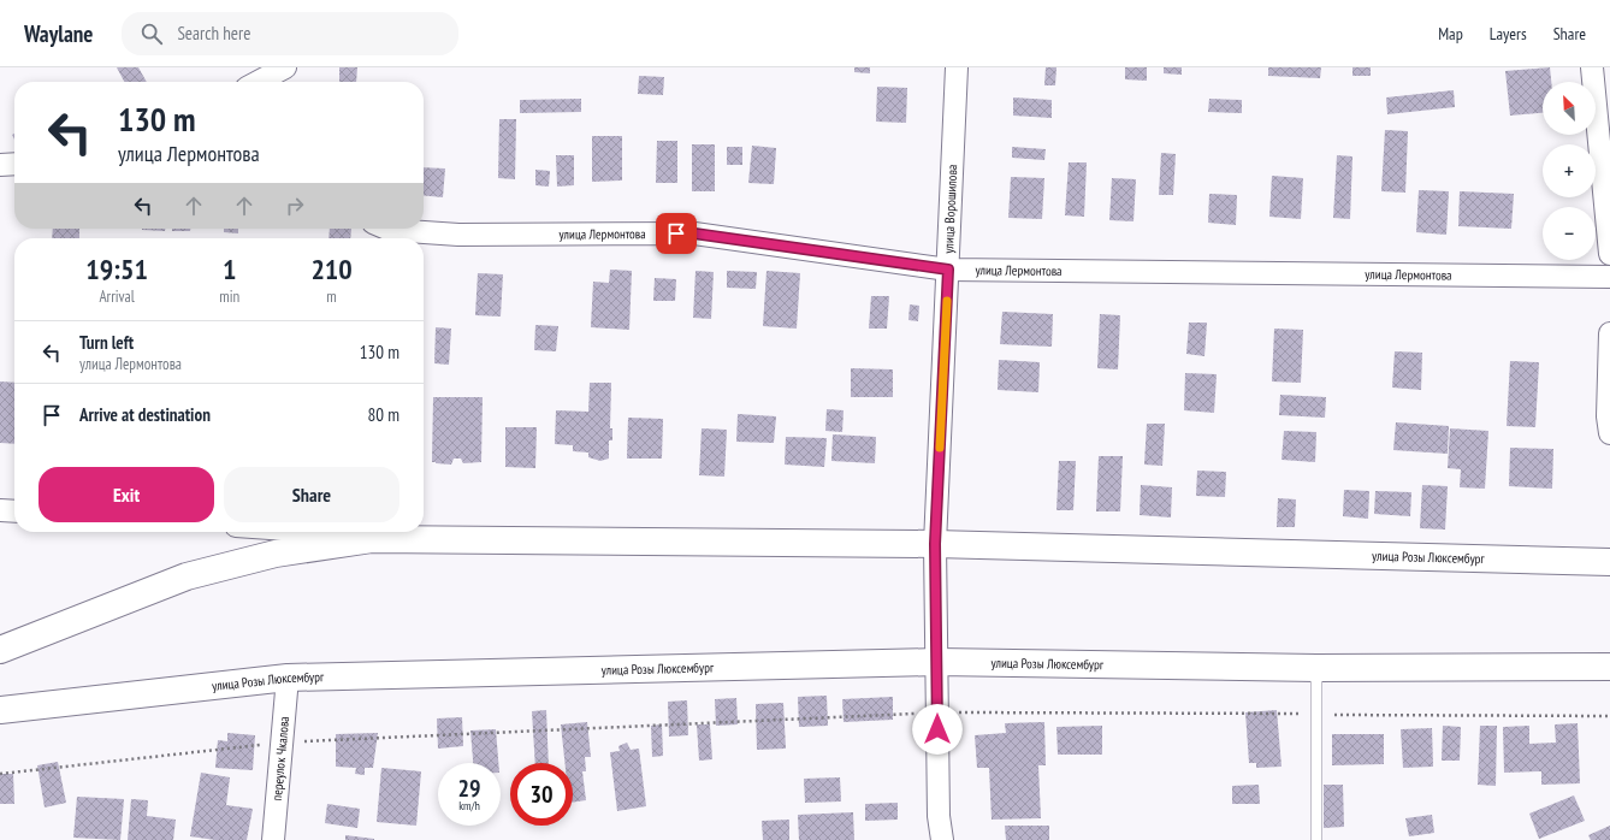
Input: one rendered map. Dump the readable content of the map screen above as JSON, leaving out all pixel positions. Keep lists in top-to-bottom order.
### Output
{
  "streets": {
    "main road": ["улица Розы Люксембург"],
    "street": ["улица Ворошилова", "улица Лермонтова", "переулок Чкалова"]
  },
  "crossings": [
    ["улица Ворошилова", "улица Лермонтова"],
    ["улица Ворошилова", "улица Розы Люксембург"],
    ["улица Розы Люксембург", "переулок Чкалова"]
  ],
  "north": "top left",
  "page": {
    "header": "Waylane",
    "search": "Search here",
    "nav": ["Map", "Layers", "Share"],
    "map_buttons": ["+", "−"],
    "turn": ["130 m", "улица Лермонтова"],
    "eta": [
      "19:51",
      "Arrival",
      "1",
      "min",
      "210",
      "m"
    ],
    "list": [
      {
        "name": "Turn left",
        "note": "улица Лермонтова",
        "value": "130 m"
      },
      {
        "name": "Arrive at destination",
        "value": "80 m"
      }
    ],
    "buttons": ["Exit", "Share"],
    "speed": "29 km/h",
    "limit": "30"
  }
}
